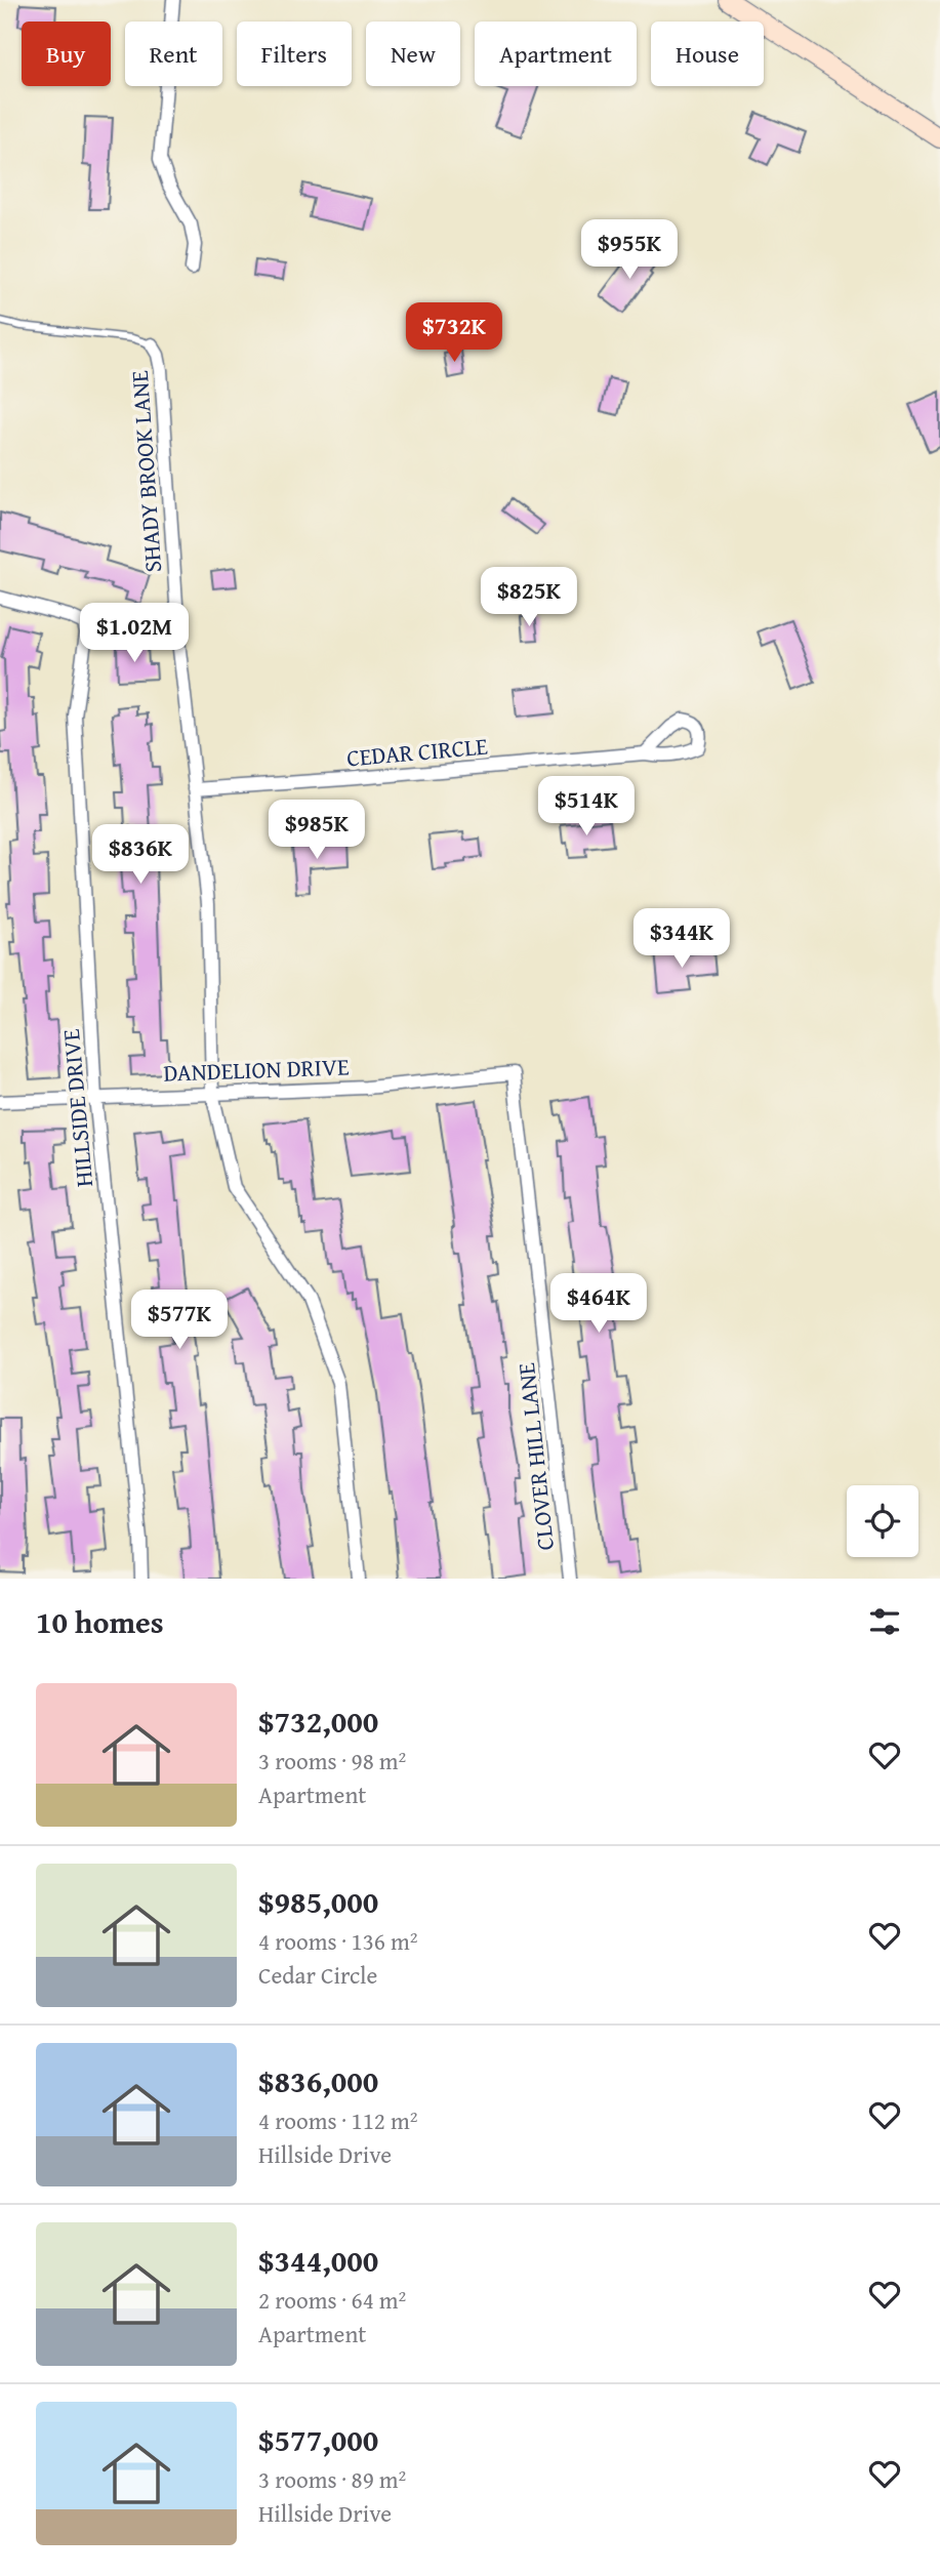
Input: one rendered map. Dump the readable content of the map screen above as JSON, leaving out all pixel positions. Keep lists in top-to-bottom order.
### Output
{
  "streets": {
    "street": [
      "SHADY BROOK LANE",
      "CEDAR CIRCLE",
      "DANDELION DRIVE",
      "HILLSIDE DRIVE",
      "CLOVER HILL LANE"
    ]
  },
  "crossings": [
    ["SHADY BROOK LANE", "CEDAR CIRCLE"],
    ["SHADY BROOK LANE", "DANDELION DRIVE"],
    ["DANDELION DRIVE", "HILLSIDE DRIVE"],
    ["DANDELION DRIVE", "CLOVER HILL LANE"]
  ],
  "page": {
    "chip": [
      "Buy",
      "Rent",
      "Filters",
      "New",
      "Apartment",
      "House"
    ],
    "price": [
      "$955K",
      "$732K",
      "$825K",
      "$1.02M",
      "$514K",
      "$985K",
      "$836K",
      "$344K",
      "$464K",
      "$577K"
    ],
    "heading": "10 homes",
    "list": [
      {
        "name": "$732,000",
        "note": "3 rooms · 98 m² · Apartment"
      },
      {
        "name": "$985,000",
        "note": "4 rooms · 136 m² · Cedar Circle"
      },
      {
        "name": "$836,000",
        "note": "4 rooms · 112 m² · Hillside Drive"
      },
      {
        "name": "$344,000",
        "note": "2 rooms · 64 m² · Apartment"
      },
      {
        "name": "$577,000",
        "note": "3 rooms · 89 m² · Hillside Drive"
      }
    ]
  }
}
